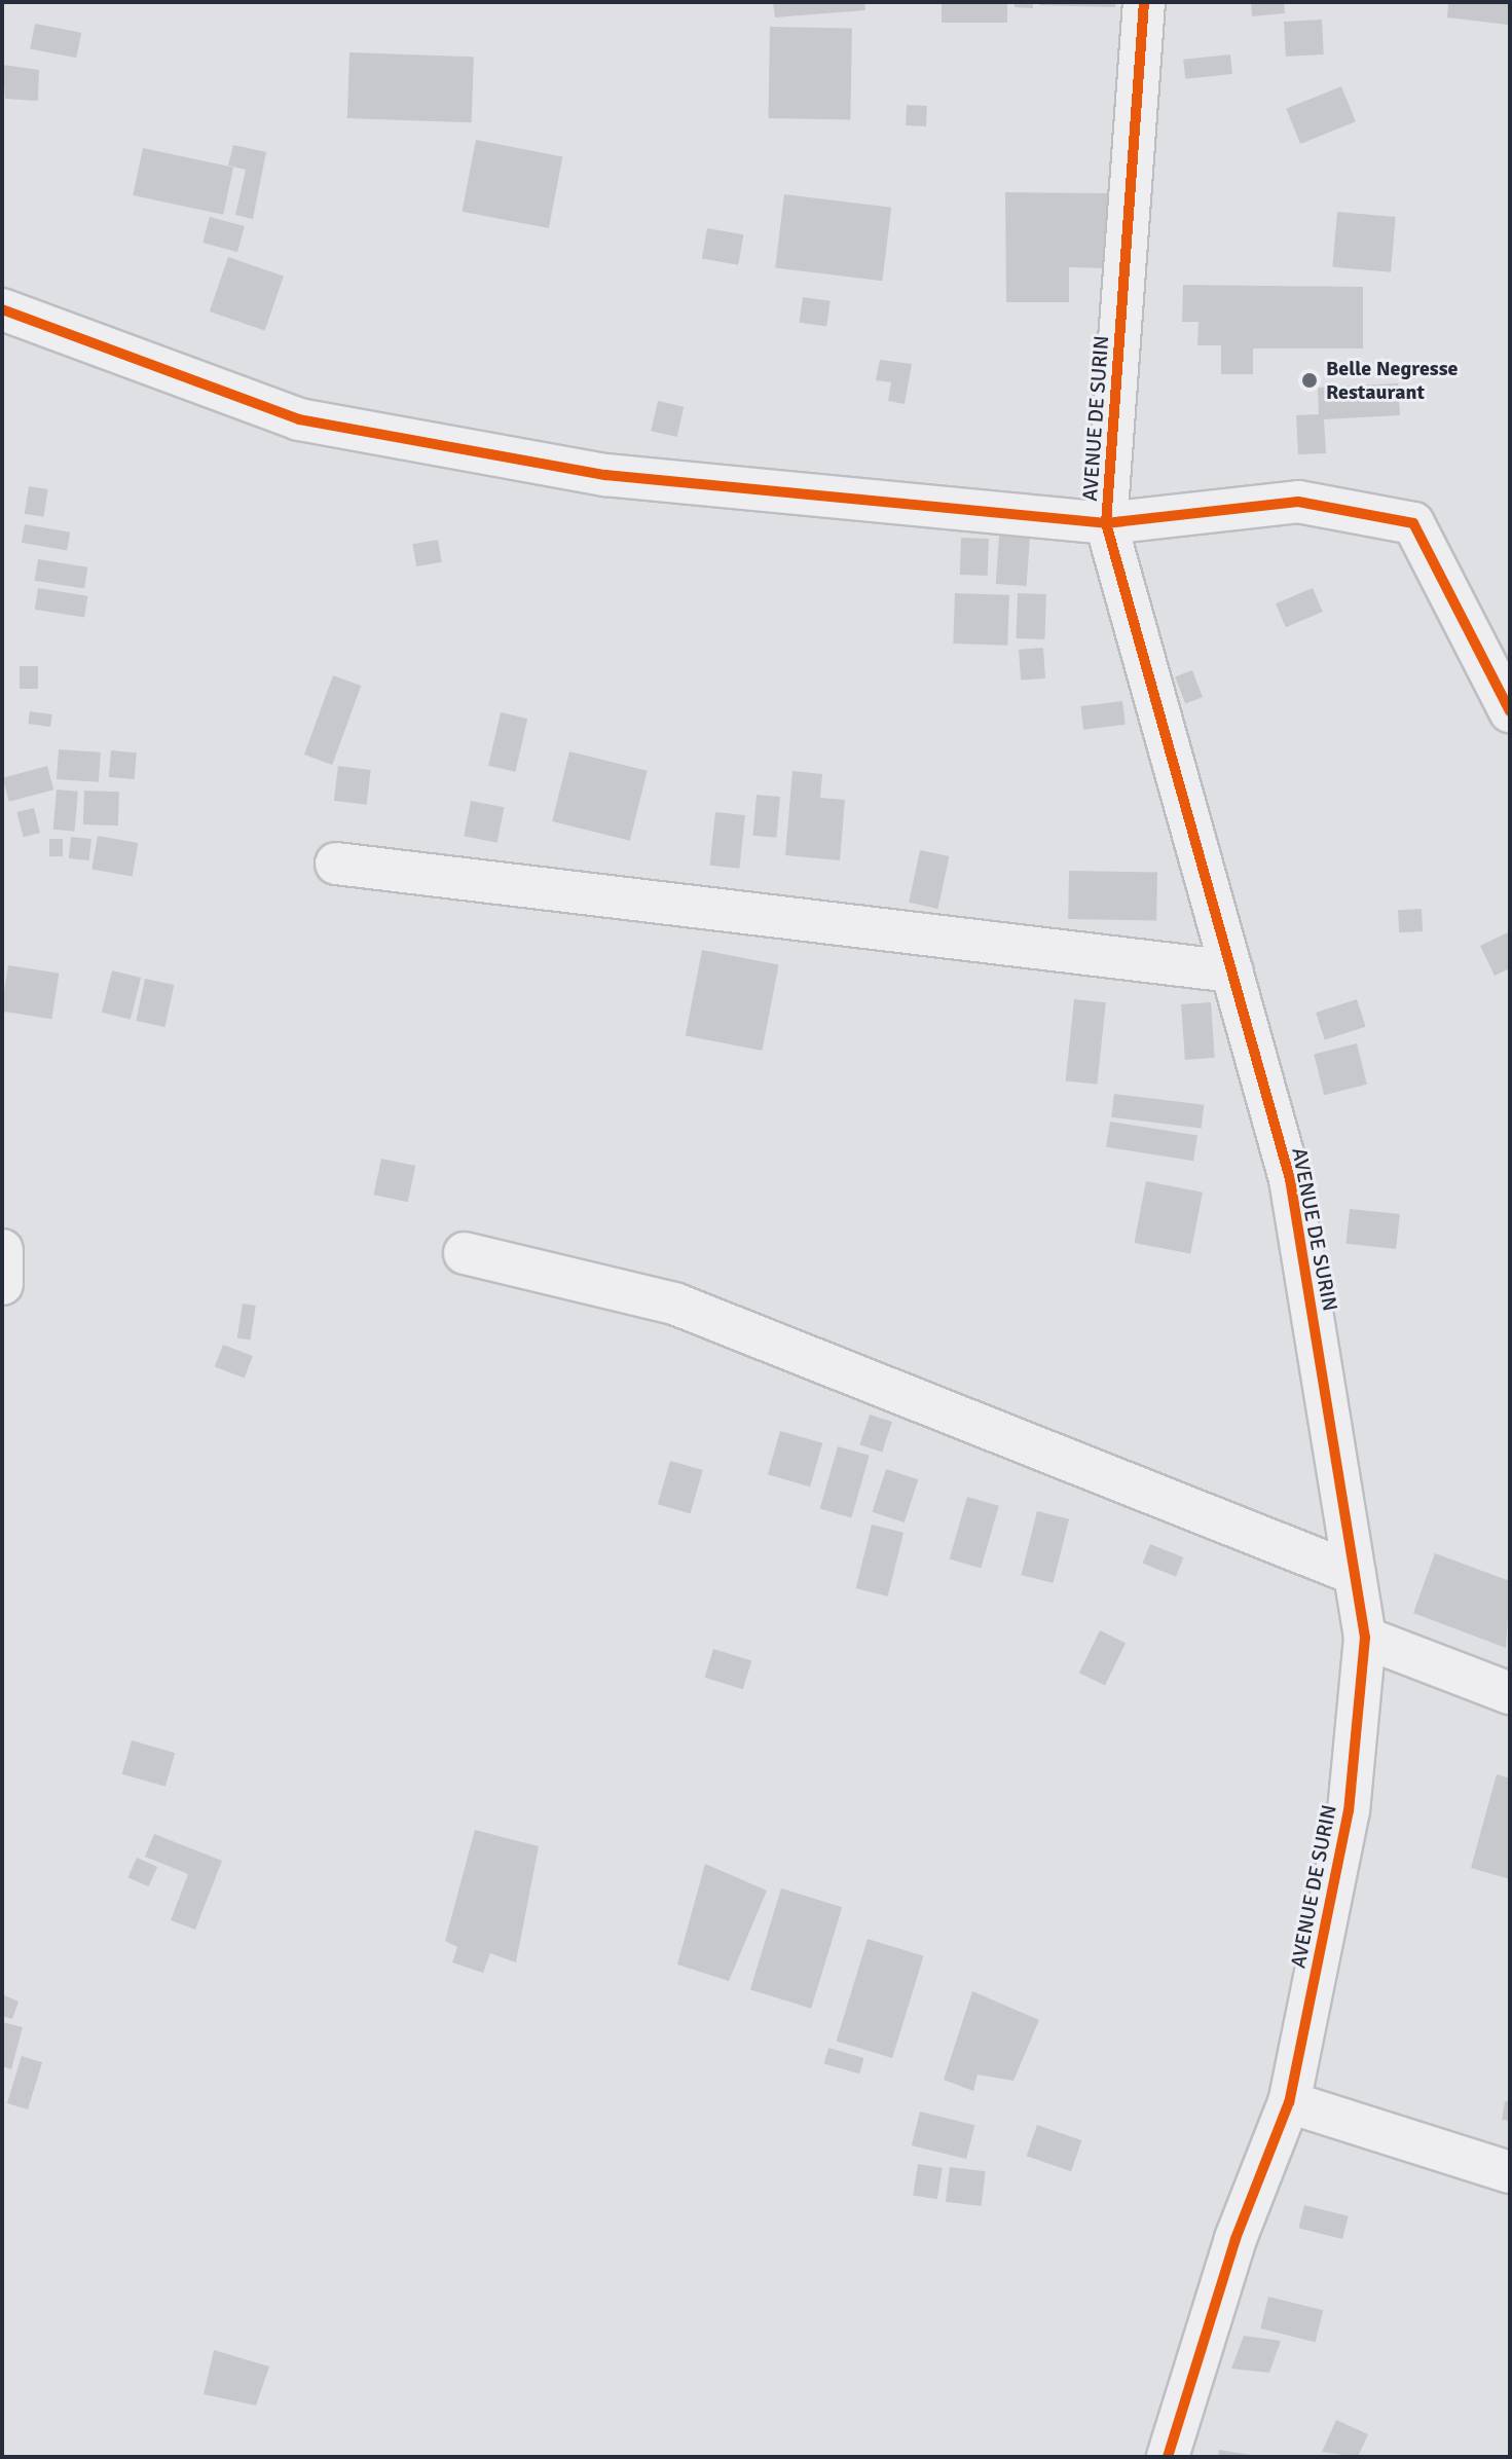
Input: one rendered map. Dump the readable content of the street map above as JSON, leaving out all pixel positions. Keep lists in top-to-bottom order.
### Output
{
  "streets": {
    "street": ["AVENUE DE SURIN"]
  },
  "places": ["Belle Negresse Restaurant"]
}
